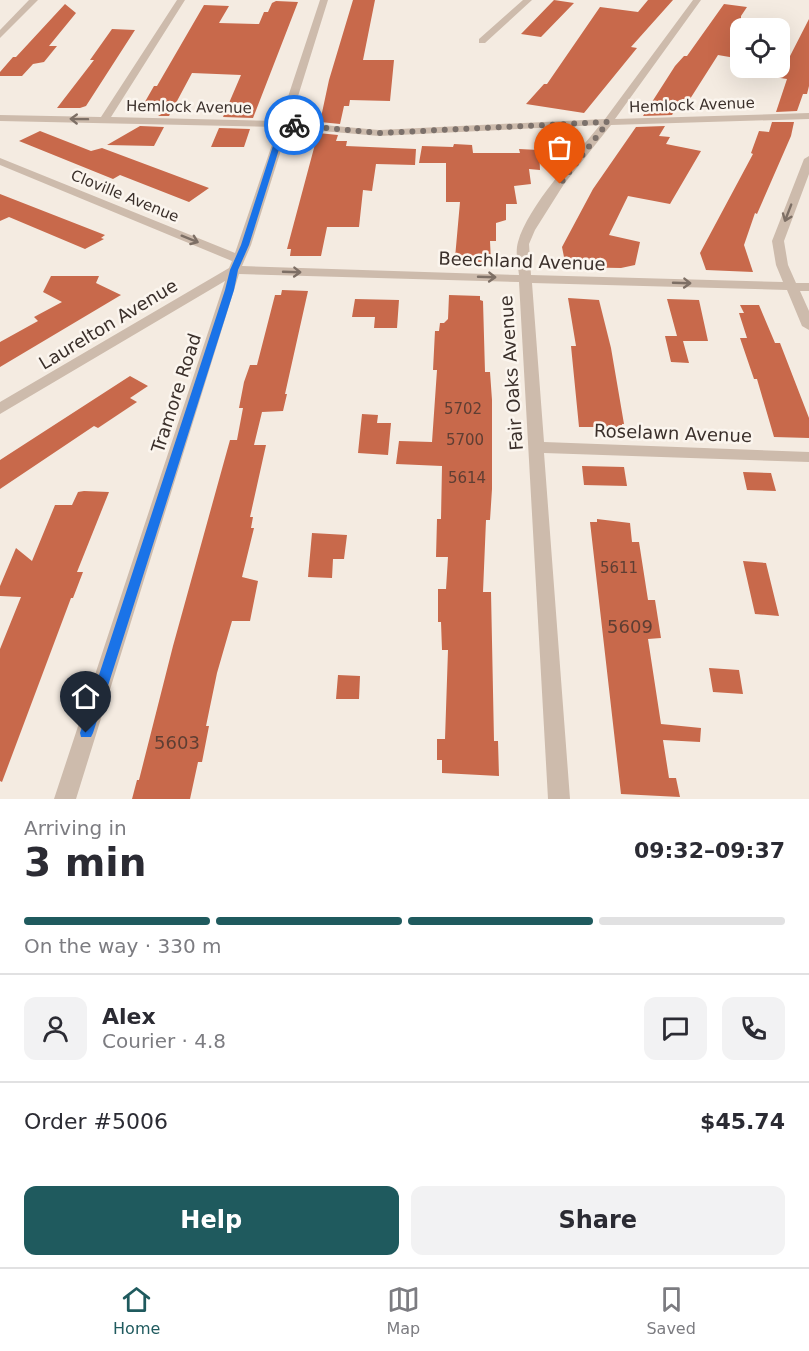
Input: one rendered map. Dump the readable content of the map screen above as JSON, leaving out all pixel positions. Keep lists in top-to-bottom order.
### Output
{
  "streets": {
    "street": [
      "Hemlock Avenue",
      "Cloville Avenue",
      "Beechland Avenue",
      "Laurelton Avenue",
      "Fair Oaks Avenue",
      "Tramore Road",
      "Roselawn Avenue"
    ]
  },
  "crossings": [
    ["Hemlock Avenue", "Fair Oaks Avenue"],
    ["Hemlock Avenue", "Tramore Road"],
    ["Cloville Avenue", "Beechland Avenue"],
    ["Cloville Avenue", "Laurelton Avenue"],
    ["Cloville Avenue", "Tramore Road"],
    ["Beechland Avenue", "Laurelton Avenue"],
    ["Beechland Avenue", "Fair Oaks Avenue"],
    ["Beechland Avenue", "Tramore Road"],
    ["Laurelton Avenue", "Tramore Road"],
    ["Fair Oaks Avenue", "Roselawn Avenue"]
  ],
  "one_way": ["Cloville Avenue", "Beechland Avenue"],
  "house_numbers": [
    "5702",
    "5700",
    "5614",
    "5611",
    "5609",
    "5603"
  ],
  "page": {
    "heading": ["3 min", "Arriving in", "09:32–09:37"],
    "panel": [
      "Alex",
      "Courier · 4.8",
      "Order #5006",
      "$45.74"
    ],
    "bar": "On the way · 330 m",
    "buttons": ["Help", "Share"],
    "tabs": ["Home", "Map", "Saved"]
  }
}
